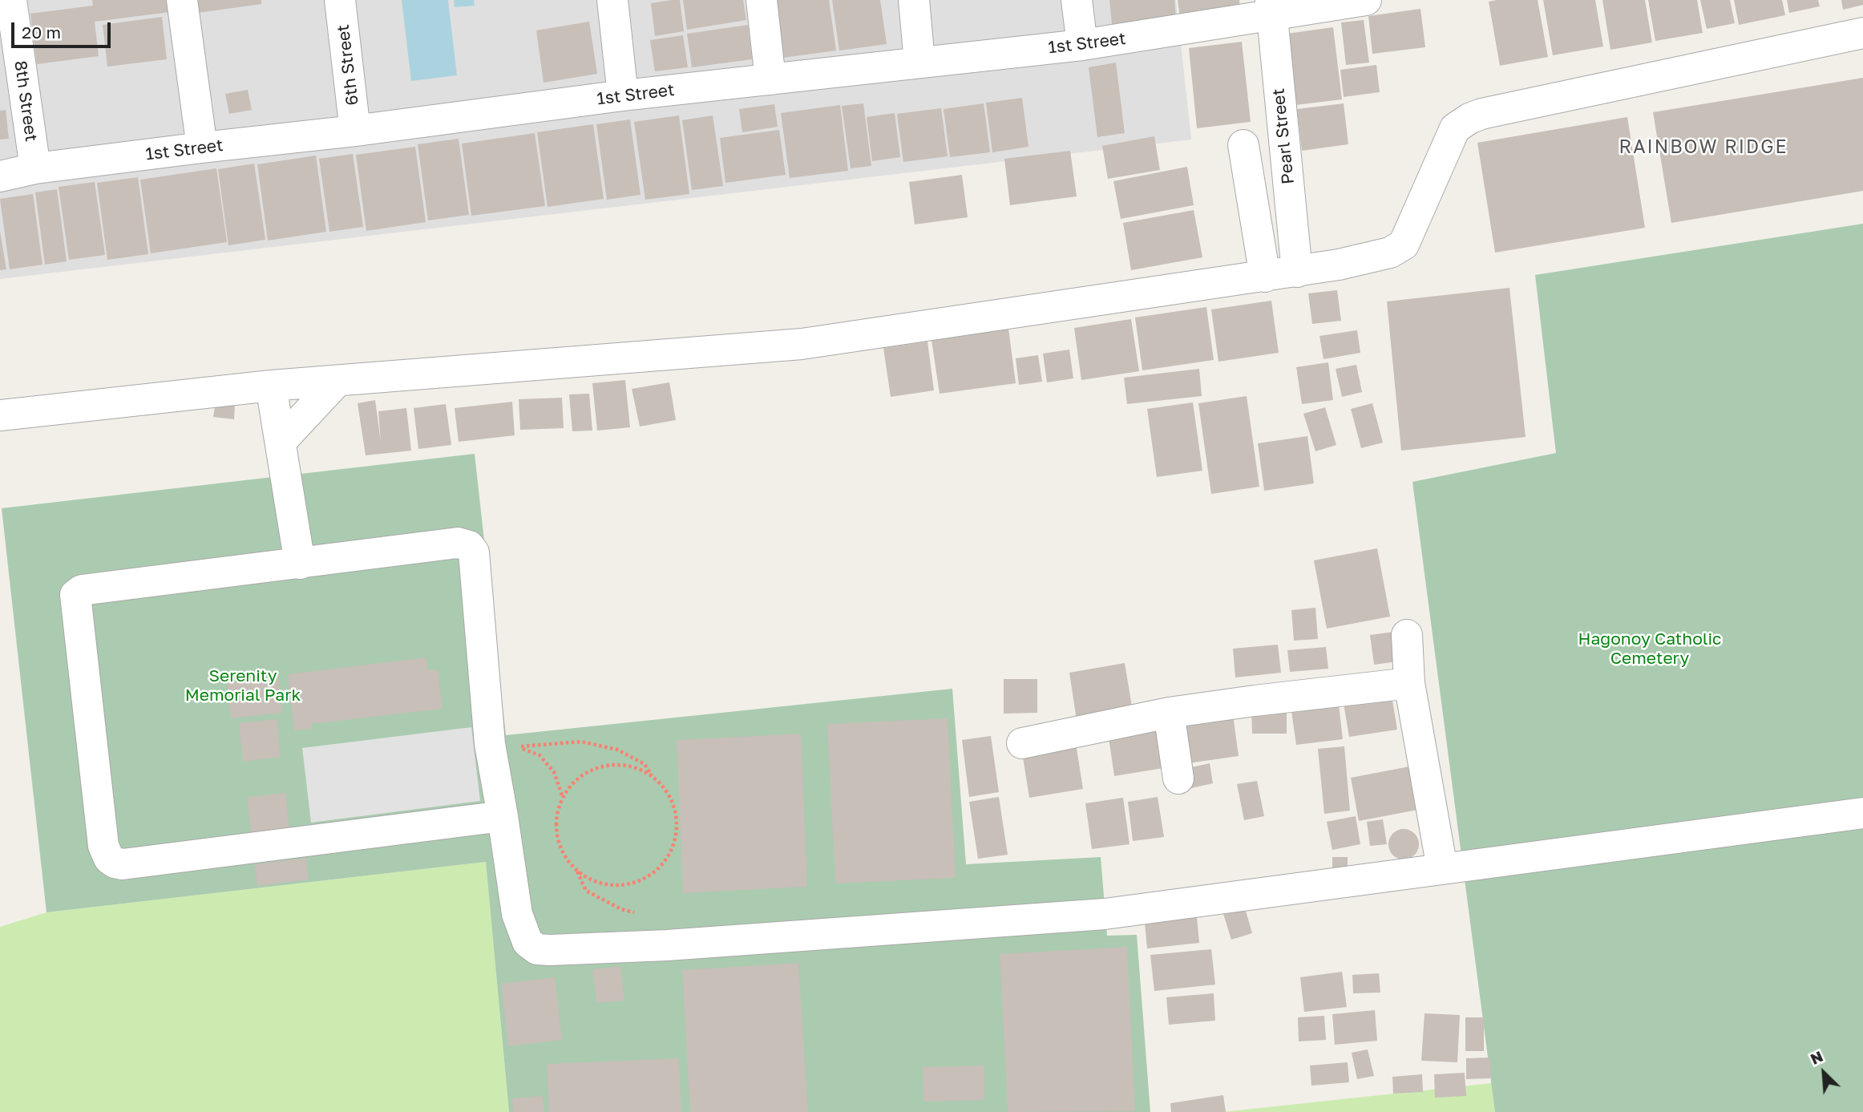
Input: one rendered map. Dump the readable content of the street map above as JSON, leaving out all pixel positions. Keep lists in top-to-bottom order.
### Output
{
  "streets": {
    "street": [
      "1st Street",
      "6th Street",
      "8th Street",
      "Pearl Street"
    ]
  },
  "crossings": [
    ["1st Street", "6th Street"],
    ["1st Street", "8th Street"],
    ["1st Street", "Pearl Street"]
  ],
  "districts": ["RAINBOW RIDGE"],
  "parks": ["Hagonoy Catholic Cemetery", "Serenity Memorial Park"],
  "scale_bar": "20 m",
  "north": "top left"
}
